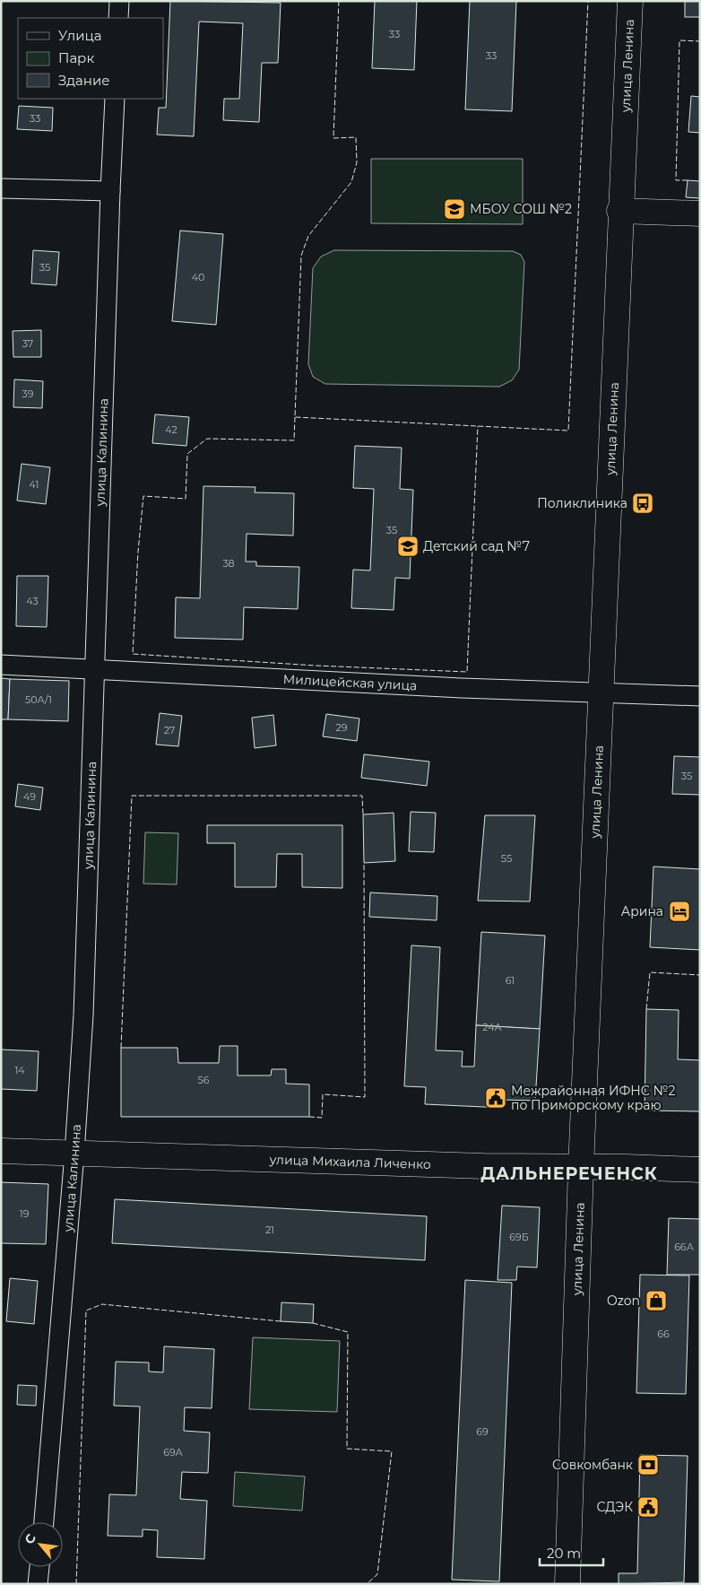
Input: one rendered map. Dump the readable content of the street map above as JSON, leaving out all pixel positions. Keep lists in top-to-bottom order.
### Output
{
  "streets": {
    "main road": ["улица Ленина", "улица Михаила Личенко"],
    "street": ["улица Калинина", "Милицейская улица"]
  },
  "crossings": [
    ["улица Ленина", "Милицейская улица"],
    ["улица Ленина", "улица Михаила Личенко"],
    ["улица Калинина", "Милицейская улица"],
    ["улица Калинина", "улица Михаила Личенко"]
  ],
  "districts": ["ДАЛЬНЕРЕЧЕНСК"],
  "places": {
    "school or university": ["МБОУ СОШ №2", "Детский сад №7"],
    "bus stop": ["Поликлиника"],
    "hotel": ["Арина"],
    "public building": ["Межрайонная ИФНС №2 по Приморскому краю", "СДЭК"],
    "shop": ["Ozon"],
    "bank": ["Совкомбанк"]
  },
  "house_numbers": [
    "33",
    "33",
    "33",
    "35",
    "40",
    "37",
    "39",
    "42",
    "41",
    "35",
    "38",
    "43",
    "50А/1",
    "29",
    "27",
    "35",
    "49",
    "55",
    "61",
    "24А",
    "14",
    "56",
    "19",
    "21",
    "69Б",
    "66А",
    "66",
    "69",
    "69А"
  ],
  "legend": ["Улица", "Парк", "Здание"],
  "scale_bar": "20 m",
  "north": "top left"
}
